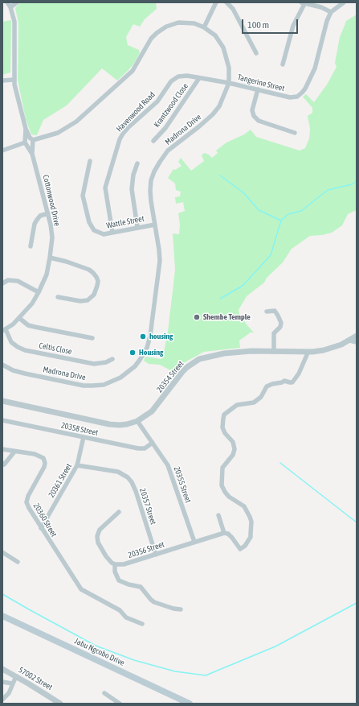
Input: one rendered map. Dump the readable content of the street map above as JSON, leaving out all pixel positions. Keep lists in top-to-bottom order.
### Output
{
  "streets": {
    "main road": ["Jabu Ngcobo Drive"],
    "street": [
      "Tangerine Street",
      "Krantzwood Close",
      "Havenwood Road",
      "Madrona Drive",
      "Cottonwood Drive",
      "Wattle Street",
      "Celtis Close",
      "20354 Street",
      "20358 Street",
      "20361 Street",
      "20355 Street",
      "20357 Street",
      "20360 Street",
      "20356 Street",
      "57002 Street"
    ]
  },
  "crossings": [
    ["Tangerine Street", "Havenwood Road"],
    ["Tangerine Street", "Madrona Drive"],
    ["Krantzwood Close", "Havenwood Road"],
    ["Havenwood Road", "Madrona Drive"],
    ["Havenwood Road", "Wattle Street"],
    ["Madrona Drive", "Cottonwood Drive"],
    ["Madrona Drive", "Wattle Street"],
    ["Cottonwood Drive", "Celtis Close"],
    ["20354 Street", "20355 Street"],
    ["20358 Street", "20361 Street"],
    ["20358 Street", "20355 Street"],
    ["20361 Street", "20357 Street"],
    ["20361 Street", "20360 Street"],
    ["20355 Street", "20356 Street"],
    ["20357 Street", "20356 Street"]
  ],
  "places": ["Shembe Temple", "housing", "Housing"],
  "scale_bar": "100 m"
}
